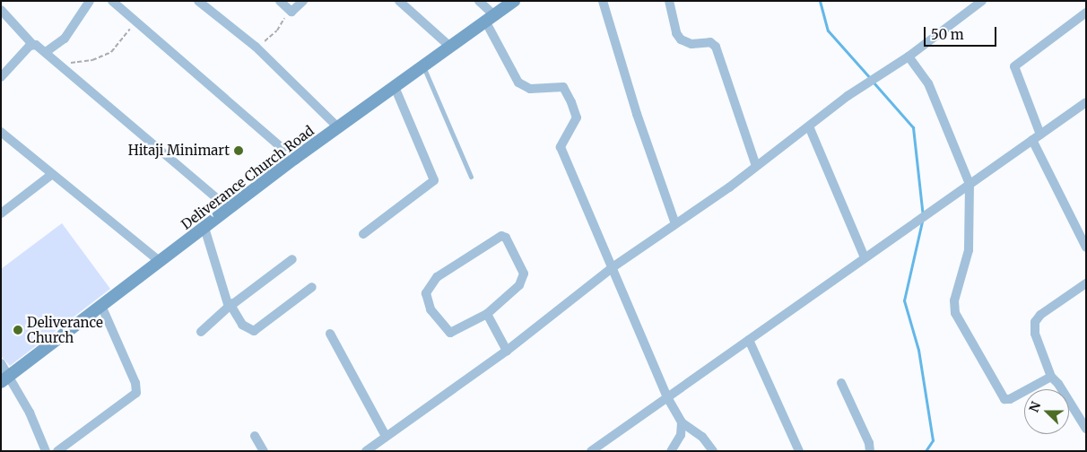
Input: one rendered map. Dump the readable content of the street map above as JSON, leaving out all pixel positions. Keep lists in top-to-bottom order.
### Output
{
  "streets": {
    "street": ["Deliverance Church Road"]
  },
  "places": ["Hitaji Minimart", "Deliverance Church"],
  "scale_bar": "50 m",
  "north": "left"
}
